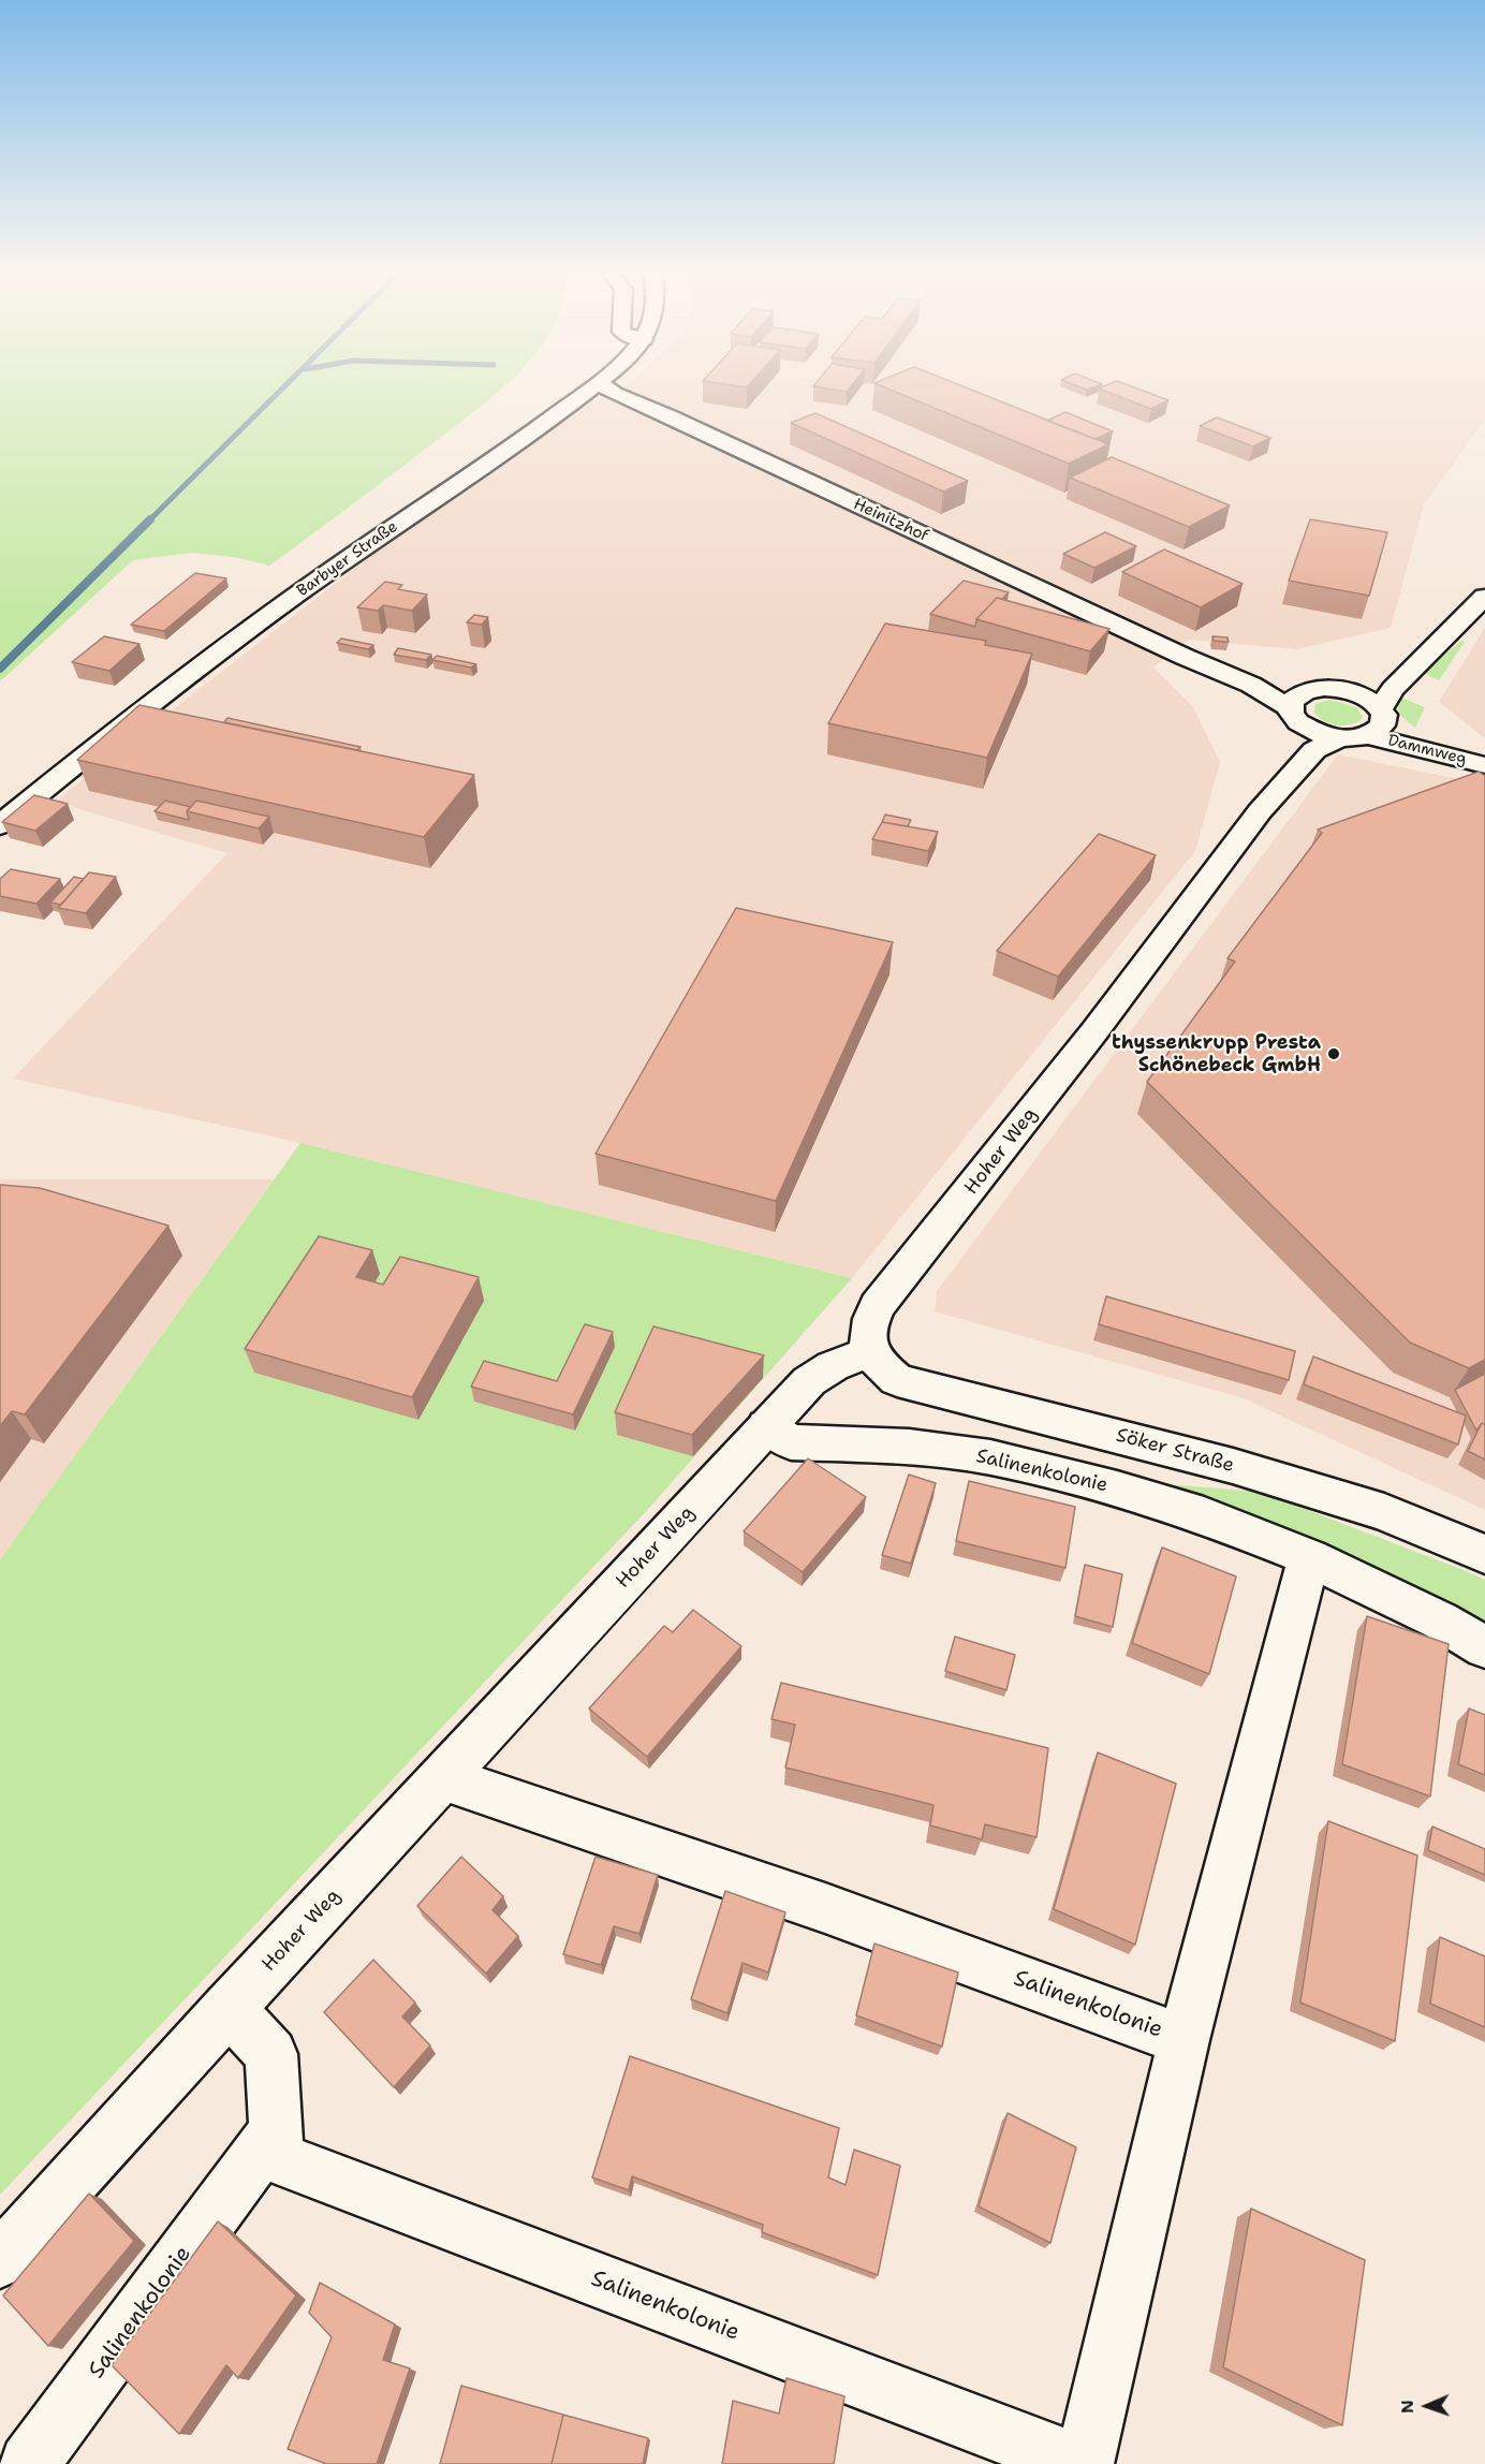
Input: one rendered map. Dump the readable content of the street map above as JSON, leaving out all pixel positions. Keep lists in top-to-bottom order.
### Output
{
  "streets": {
    "street": [
      "Heinitzhof",
      "Barbyer Straße",
      "Dammweg",
      "Hoher Weg",
      "Söker Straße",
      "Salinenkolonie"
    ]
  },
  "crossings": [
    ["Heinitzhof", "Dammweg"],
    ["Heinitzhof", "Hoher Weg"],
    ["Dammweg", "Hoher Weg"],
    ["Hoher Weg", "Söker Straße"],
    ["Hoher Weg", "Salinenkolonie"]
  ],
  "places": ["thyssenkrupp Presta Schönebeck GmbH"],
  "north": "left"
}
